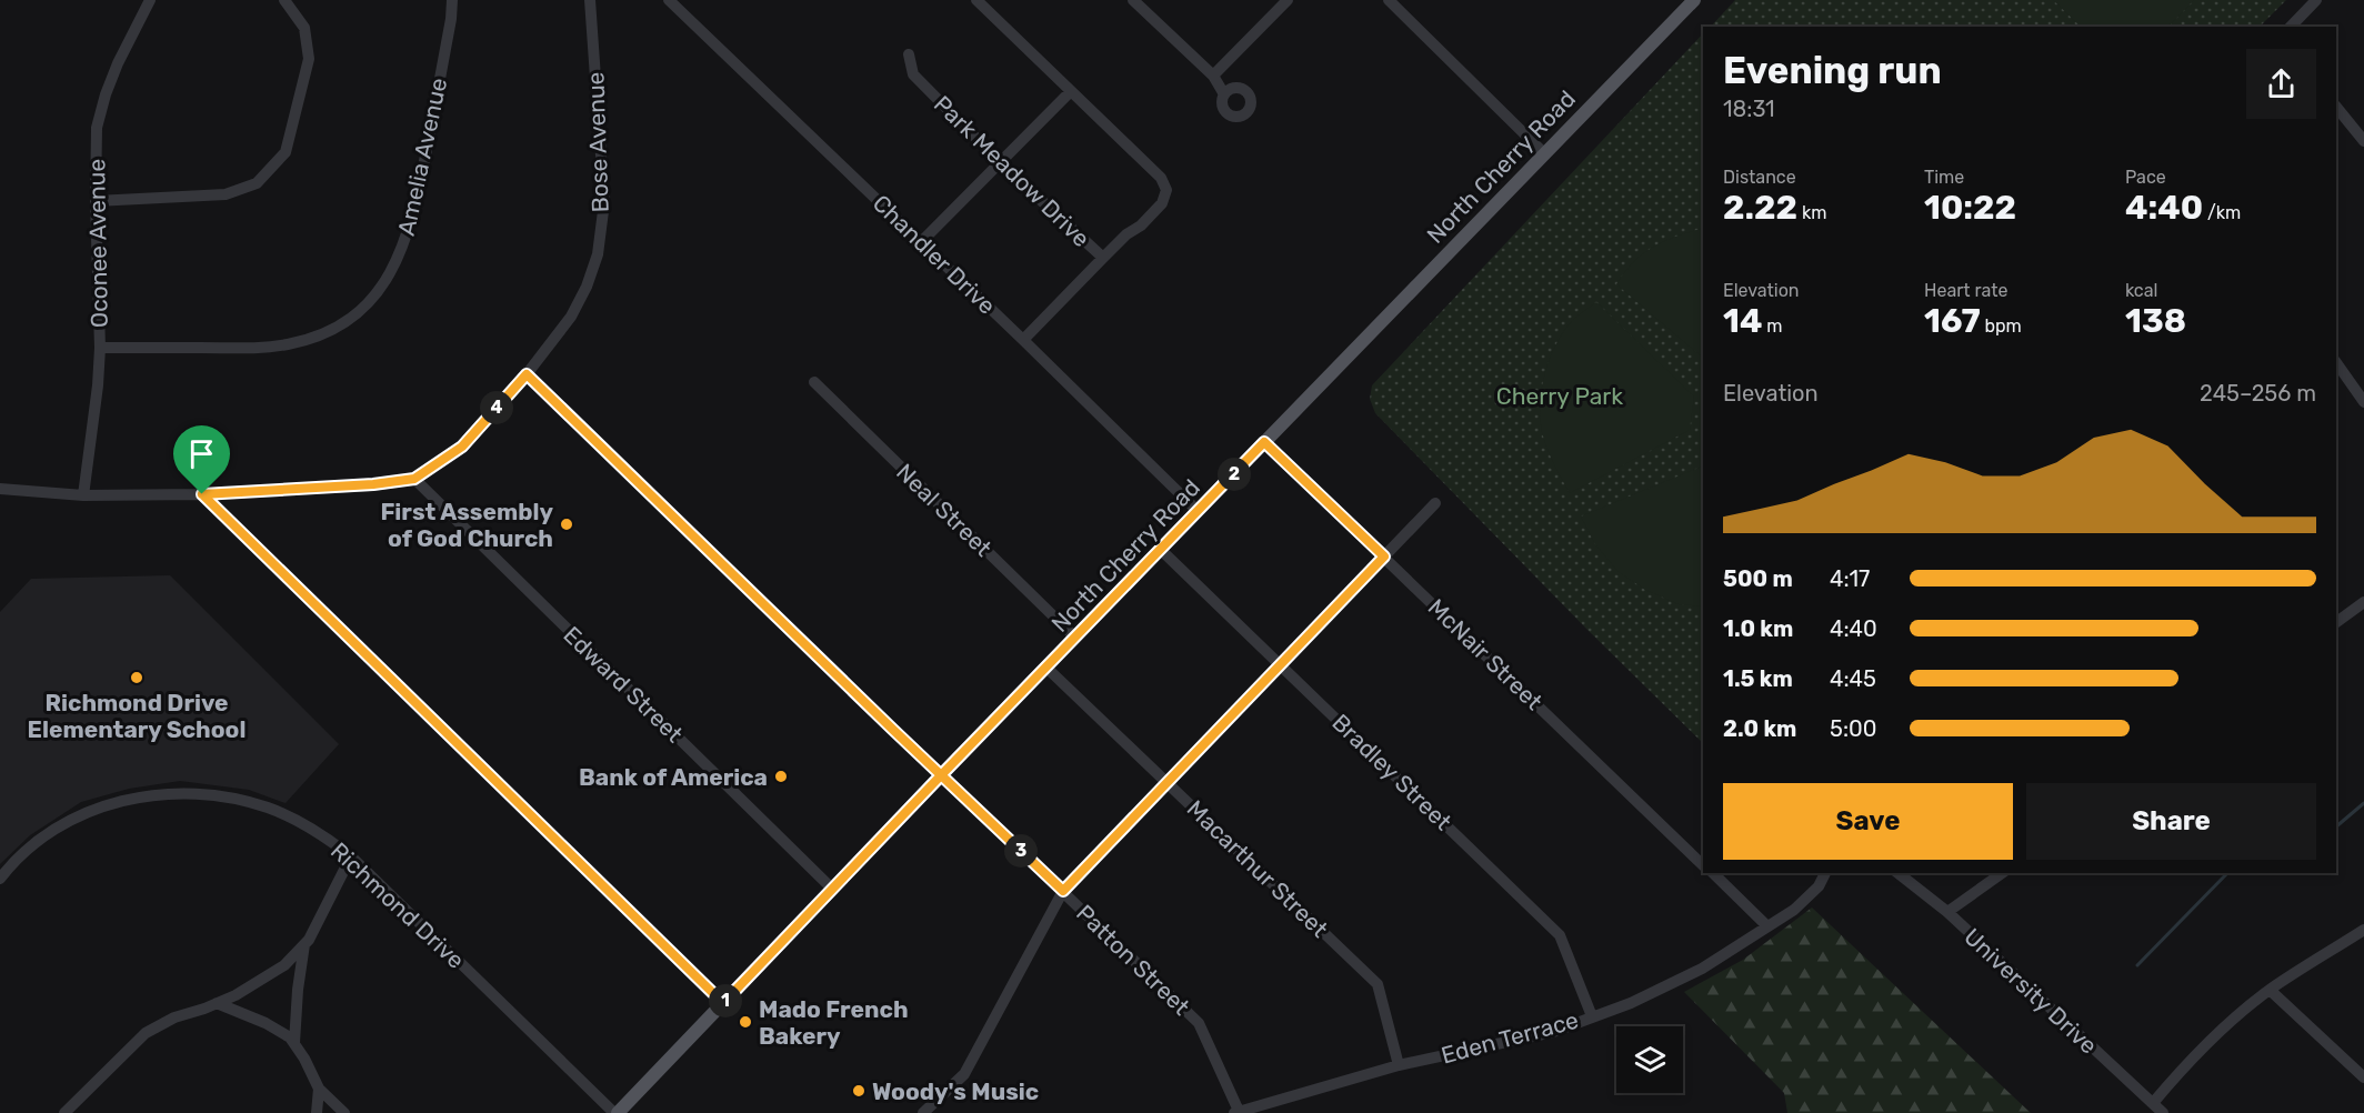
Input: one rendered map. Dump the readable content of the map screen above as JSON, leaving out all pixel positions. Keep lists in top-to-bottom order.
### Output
{
  "streets": {
    "main road": ["North Cherry Road"],
    "street": [
      "Bose Avenue",
      "Amelia Avenue",
      "Park Meadow Drive",
      "Oconee Avenue",
      "Chandler Drive",
      "Neal Street",
      "McNair Street",
      "Edward Street",
      "Bradley Street",
      "Macarthur Street",
      "Richmond Drive",
      "Patton Street",
      "University Drive",
      "Eden Terrace"
    ]
  },
  "crossings": [
    ["Bose Avenue", "Oconee Avenue"],
    ["Bose Avenue", "Edward Street"],
    ["Bose Avenue", "Patton Street"],
    ["Amelia Avenue", "Oconee Avenue"],
    ["North Cherry Road", "Chandler Drive"],
    ["North Cherry Road", "Neal Street"],
    ["North Cherry Road", "McNair Street"],
    ["North Cherry Road", "Edward Street"],
    ["North Cherry Road", "Bradley Street"],
    ["North Cherry Road", "Macarthur Street"],
    ["North Cherry Road", "Richmond Drive"],
    ["North Cherry Road", "Patton Street"],
    ["Park Meadow Drive", "Chandler Drive"],
    ["Bradley Street", "Eden Terrace"],
    ["Macarthur Street", "Eden Terrace"],
    ["Patton Street", "Eden Terrace"]
  ],
  "parks": ["Cherry Park"],
  "places": [
    "First Assembly of God Church",
    "Richmond Drive Elementary School",
    "Bank of America",
    "Mado French Bakery",
    "Woody's Music"
  ],
  "page": {
    "heading": ["Evening run", "18:31"],
    "stats": [
      ["Distance", "2.22 km"],
      ["Time", "10:22"],
      ["Pace", "4:40 /km"],
      ["Elevation", "14 m"],
      ["Heart rate", "167 bpm"],
      ["kcal", "138"]
    ],
    "chart": ["Elevation", "245–256 m"],
    "pins": [
      "4",
      "2",
      "3",
      "1"
    ],
    "list": [
      {
        "name": "500 m",
        "note": "4:17"
      },
      {
        "name": "1.0 km",
        "note": "4:40"
      },
      {
        "name": "1.5 km",
        "note": "4:45"
      },
      {
        "name": "2.0 km",
        "note": "5:00"
      }
    ],
    "buttons": ["Save", "Share"]
  }
}
